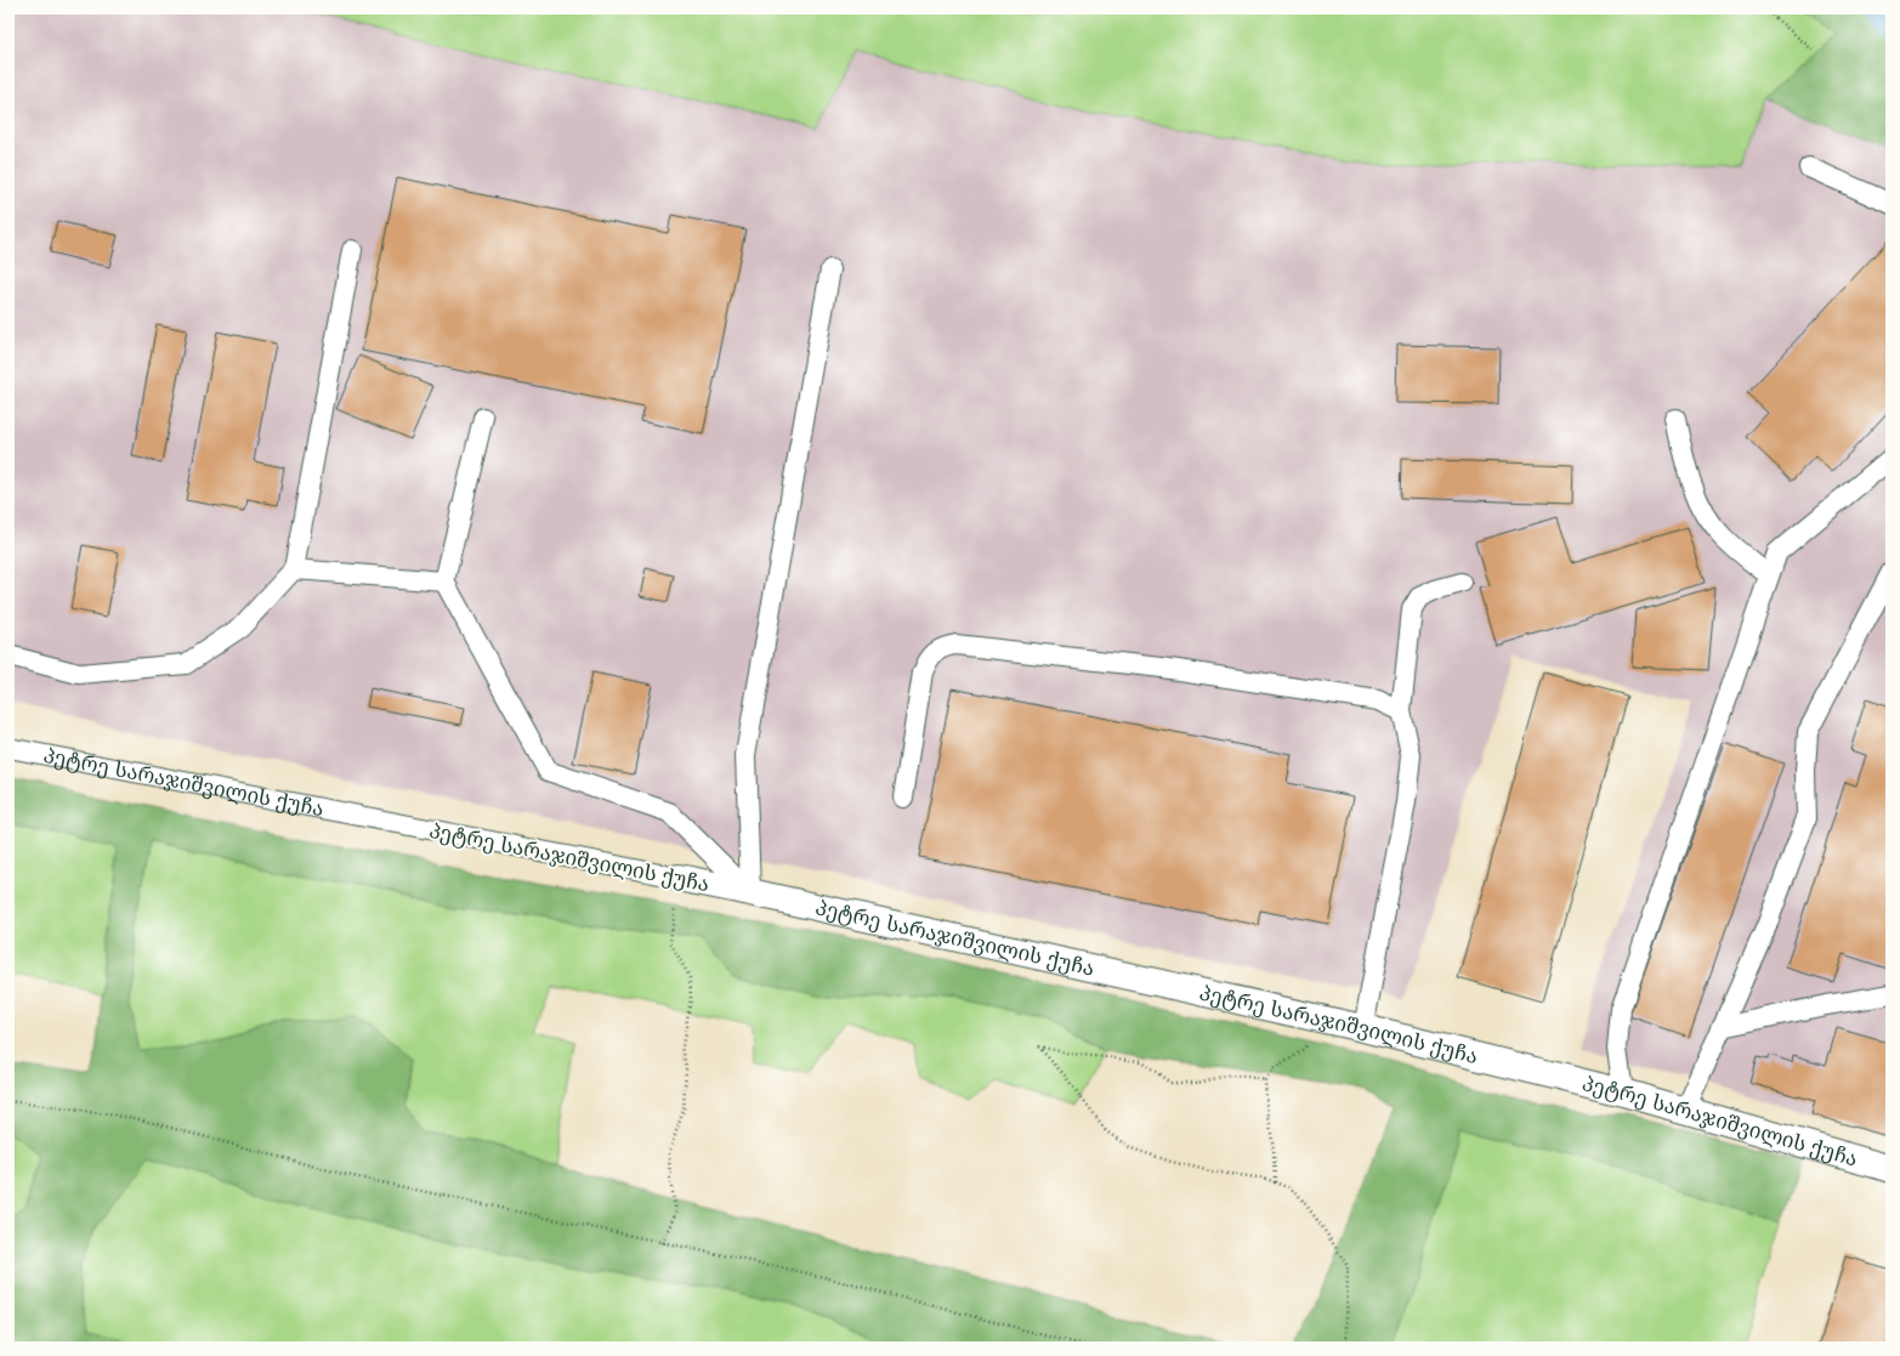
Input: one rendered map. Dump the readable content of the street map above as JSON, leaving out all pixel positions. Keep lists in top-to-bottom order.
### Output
{
  "streets": {
    "street": ["პეტრე სარაჯიშვილის ქუჩა"]
  }
}
